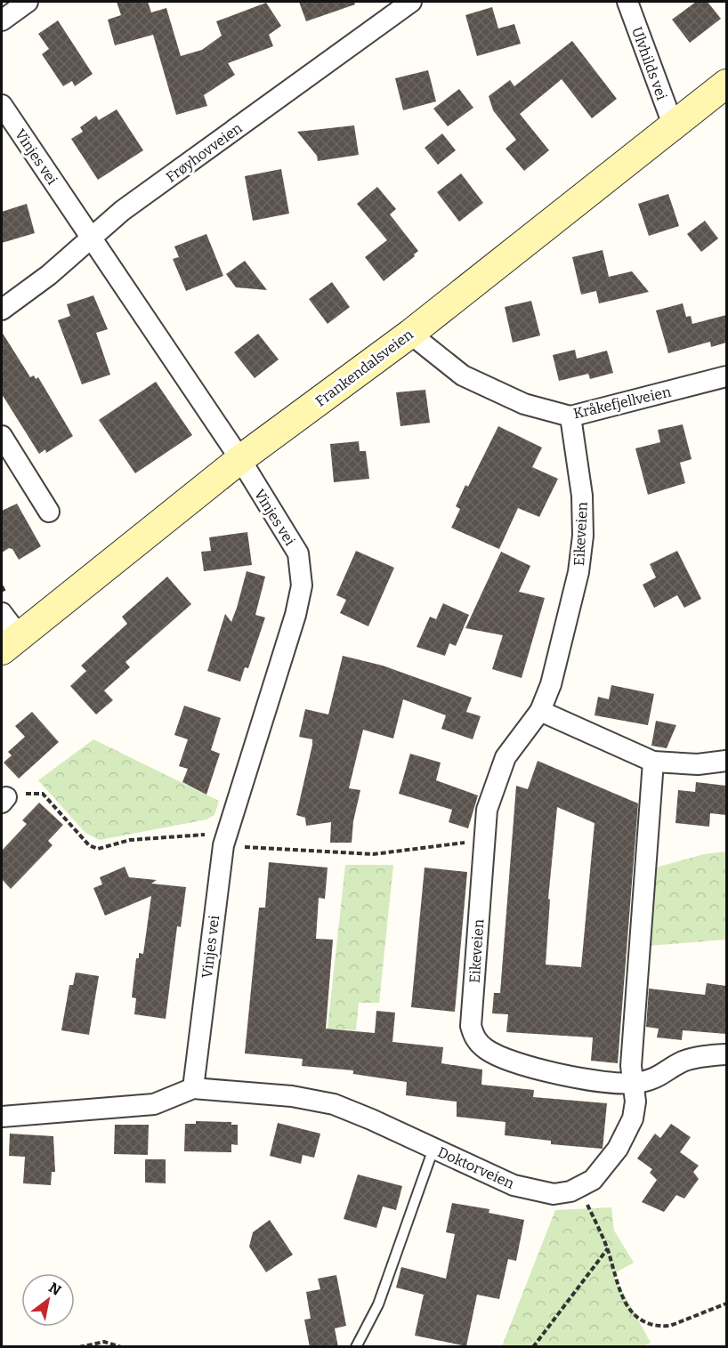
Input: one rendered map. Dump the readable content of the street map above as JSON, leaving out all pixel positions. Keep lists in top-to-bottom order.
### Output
{
  "streets": {
    "main road": ["Frankendalsveien"],
    "street": [
      "Ulvhilds vei",
      "Frøyhovveien",
      "Vinjes vei",
      "Kråkefjellveien",
      "Eikeveien",
      "Doktorveien"
    ]
  },
  "crossings": [
    ["Ulvhilds vei", "Frankendalsveien"],
    ["Frøyhovveien", "Vinjes vei"],
    ["Vinjes vei", "Frankendalsveien"],
    ["Vinjes vei", "Doktorveien"],
    ["Frankendalsveien", "Kråkefjellveien"],
    ["Kråkefjellveien", "Eikeveien"],
    ["Eikeveien", "Doktorveien"]
  ],
  "north": "top right"
}
